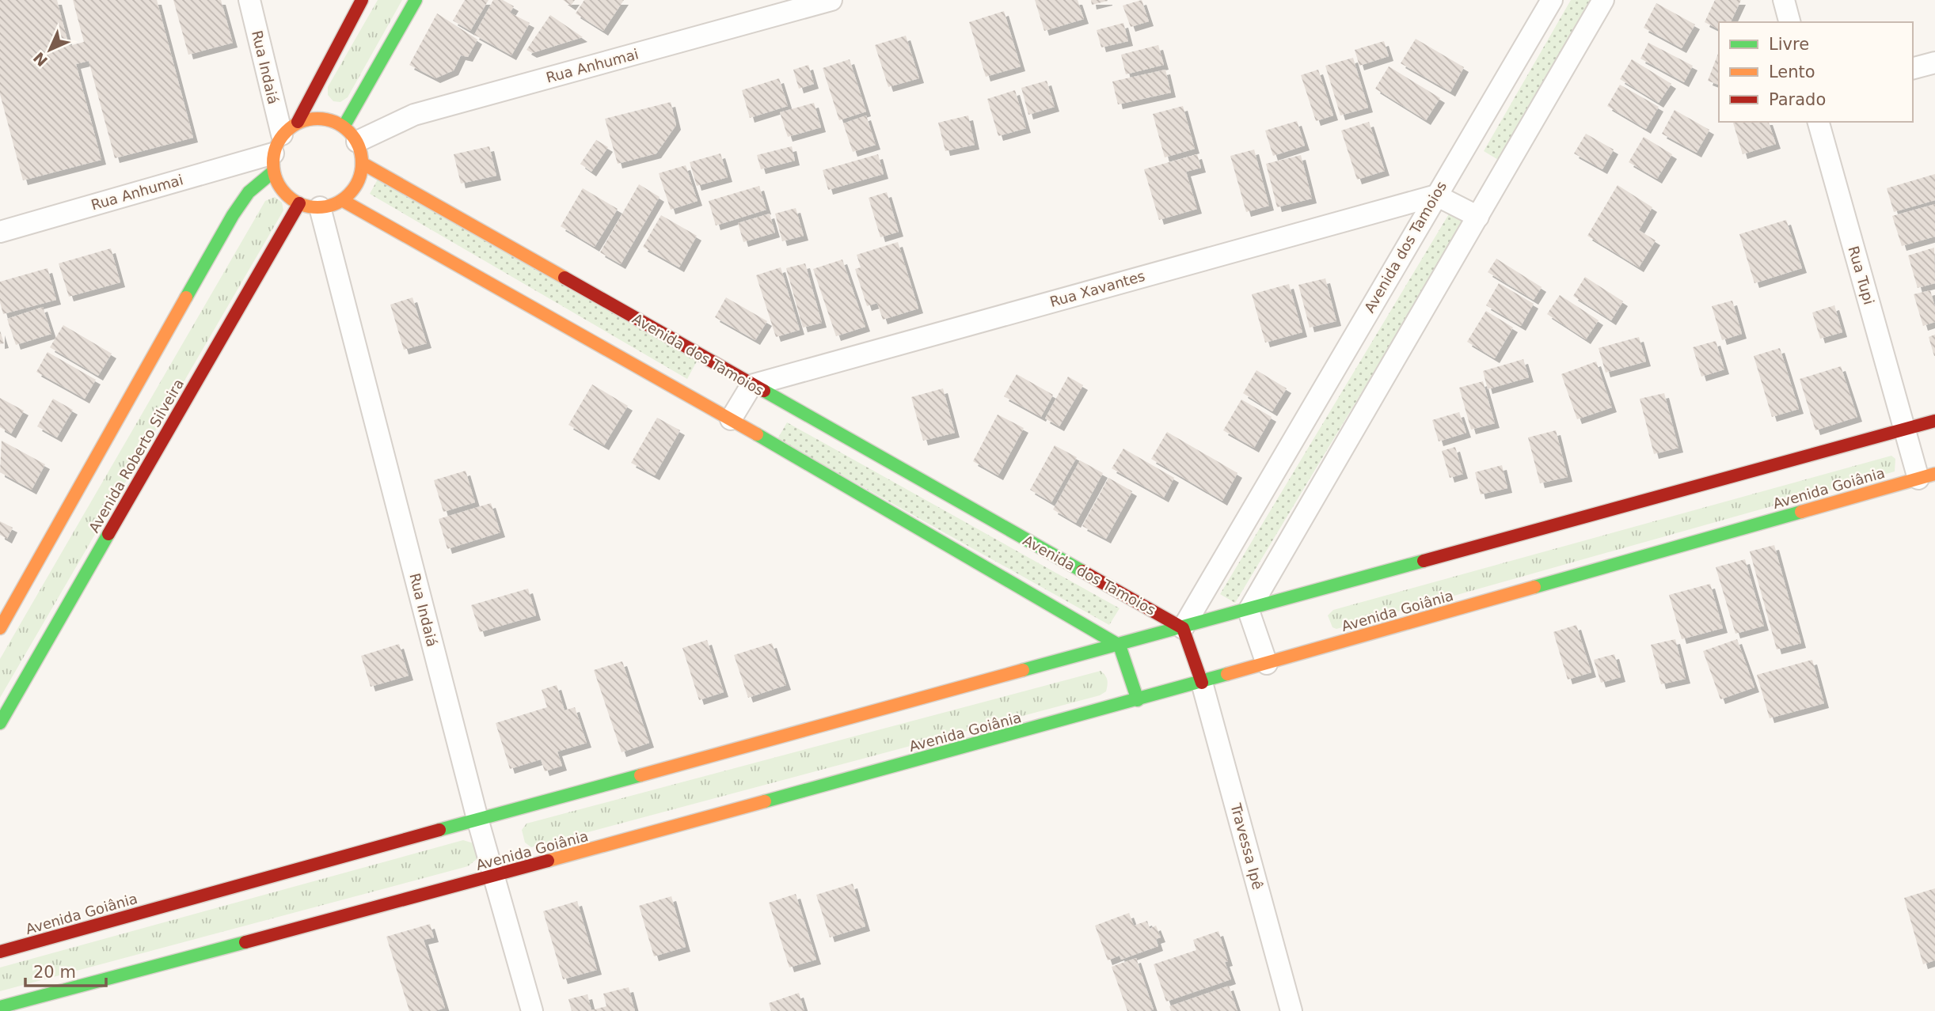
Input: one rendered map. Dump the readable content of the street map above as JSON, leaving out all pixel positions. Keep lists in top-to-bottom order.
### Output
{
  "streets": {
    "street": [
      "Rua Anhumai",
      "Rua Indaiá",
      "Avenida dos Tamoios",
      "Rua Tupi",
      "Rua Xavantes",
      "Avenida Roberto Silveira",
      "Avenida Goiânia",
      "Travessa Ipê"
    ]
  },
  "crossings": [
    ["Rua Anhumai", "Rua Indaiá"],
    ["Rua Anhumai", "Avenida dos Tamoios"],
    ["Rua Anhumai", "Avenida Roberto Silveira"],
    ["Rua Indaiá", "Avenida dos Tamoios"],
    ["Rua Indaiá", "Avenida Roberto Silveira"],
    ["Rua Indaiá", "Avenida Goiânia"],
    ["Avenida dos Tamoios", "Rua Xavantes"],
    ["Avenida dos Tamoios", "Avenida Roberto Silveira"],
    ["Avenida dos Tamoios", "Avenida Goiânia"],
    ["Rua Tupi", "Avenida Goiânia"],
    ["Avenida Goiânia", "Travessa Ipê"]
  ],
  "legend": ["Livre", "Lento", "Parado"],
  "scale_bar": "20 m",
  "north": "bottom left"
}
